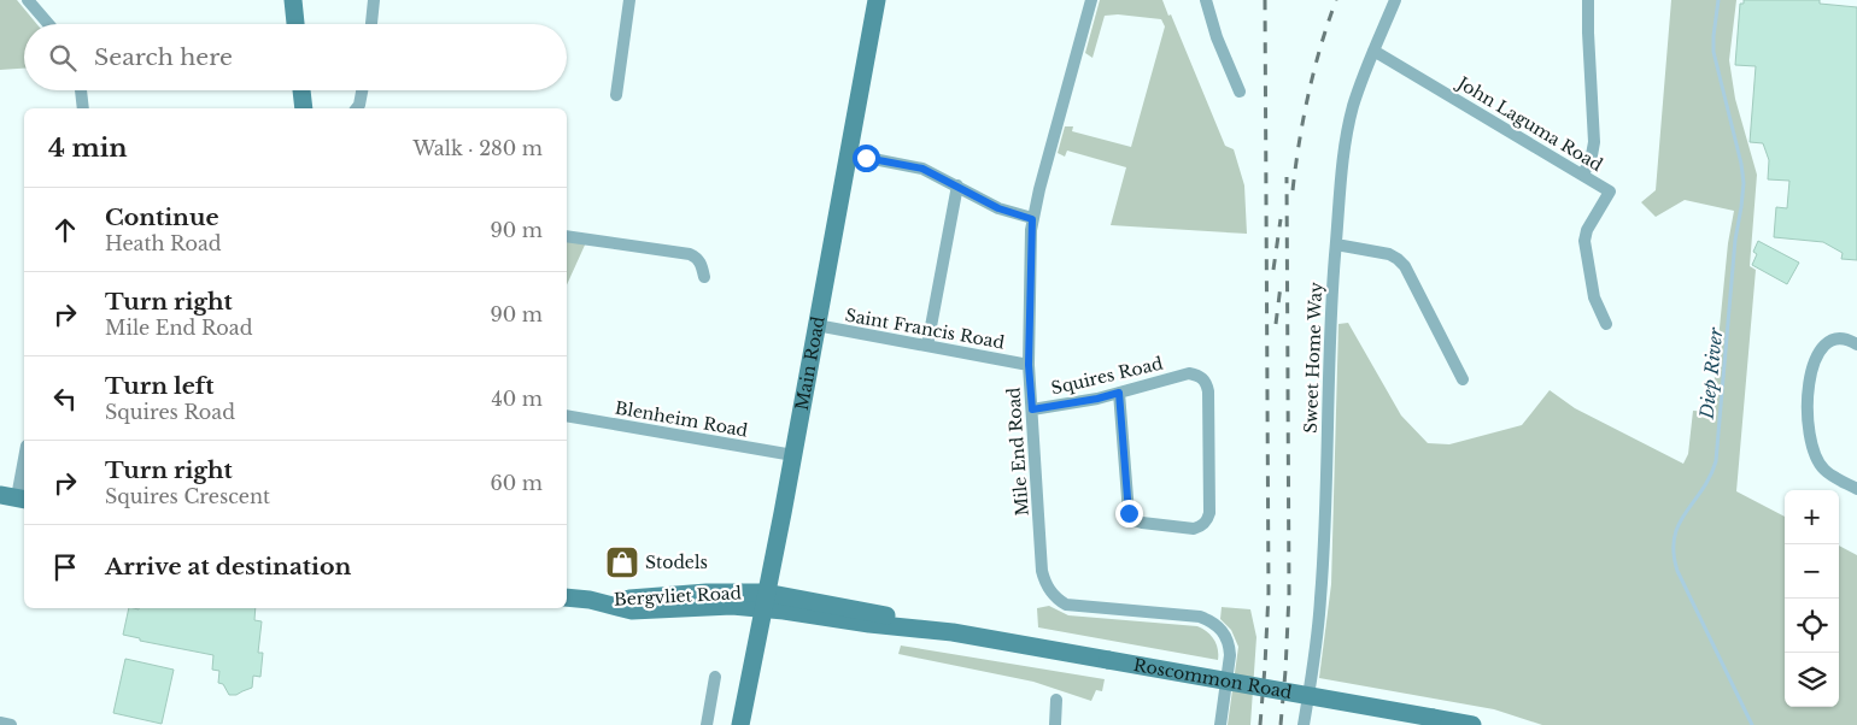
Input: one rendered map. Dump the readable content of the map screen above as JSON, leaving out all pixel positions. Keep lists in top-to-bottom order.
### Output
{
  "streets": {
    "street": [
      "John Laguma Road",
      "Saint Francis Road",
      "Sweet Home Way",
      "Main Road",
      "Squires Road",
      "Blenheim Road",
      "Mile End Road",
      "Bergvliet Road",
      "Roscommon Road"
    ]
  },
  "crossings": [
    ["John Laguma Road", "Sweet Home Way"],
    ["Saint Francis Road", "Main Road"],
    ["Saint Francis Road", "Mile End Road"],
    ["Main Road", "Blenheim Road"],
    ["Main Road", "Bergvliet Road"],
    ["Main Road", "Roscommon Road"],
    ["Squires Road", "Mile End Road"],
    ["Bergvliet Road", "Roscommon Road"]
  ],
  "water": ["Diep River"],
  "places": {
    "shop": ["Stodels"]
  },
  "page": {
    "search": "Search here",
    "heading": ["4 min", "Walk · 280 m"],
    "list": [
      ["Continue", "Heath Road", "90 m"],
      ["Turn right", "Mile End Road", "90 m"],
      ["Turn left", "Squires Road", "40 m"],
      ["Turn right", "Squires Crescent", "60 m"],
      "Arrive at destination"
    ],
    "map_buttons": ["+", "−"]
  }
}
